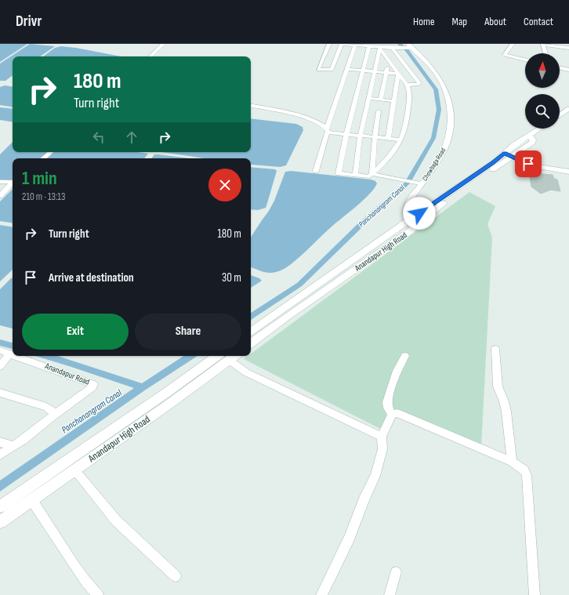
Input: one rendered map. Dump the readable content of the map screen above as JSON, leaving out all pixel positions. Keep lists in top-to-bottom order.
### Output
{
  "streets": {
    "main road": ["Chowbaga Road", "Anandapur High Road"],
    "street": ["Anandapur Road"]
  },
  "crossings": [
    ["Chowbaga Road", "Anandapur High Road"]
  ],
  "water": ["Panchanangram Canal"],
  "north": "top",
  "page": {
    "header": "Drivr",
    "nav": [
      "Home",
      "Map",
      "About",
      "Contact"
    ],
    "turn": ["180 m", "Turn right"],
    "heading": ["1 min", "210 m · 13:13"],
    "list": [
      {
        "name": "Turn right",
        "value": "180 m"
      },
      {
        "name": "Arrive at destination",
        "value": "30 m"
      }
    ],
    "buttons": ["Exit", "Share"]
  }
}
